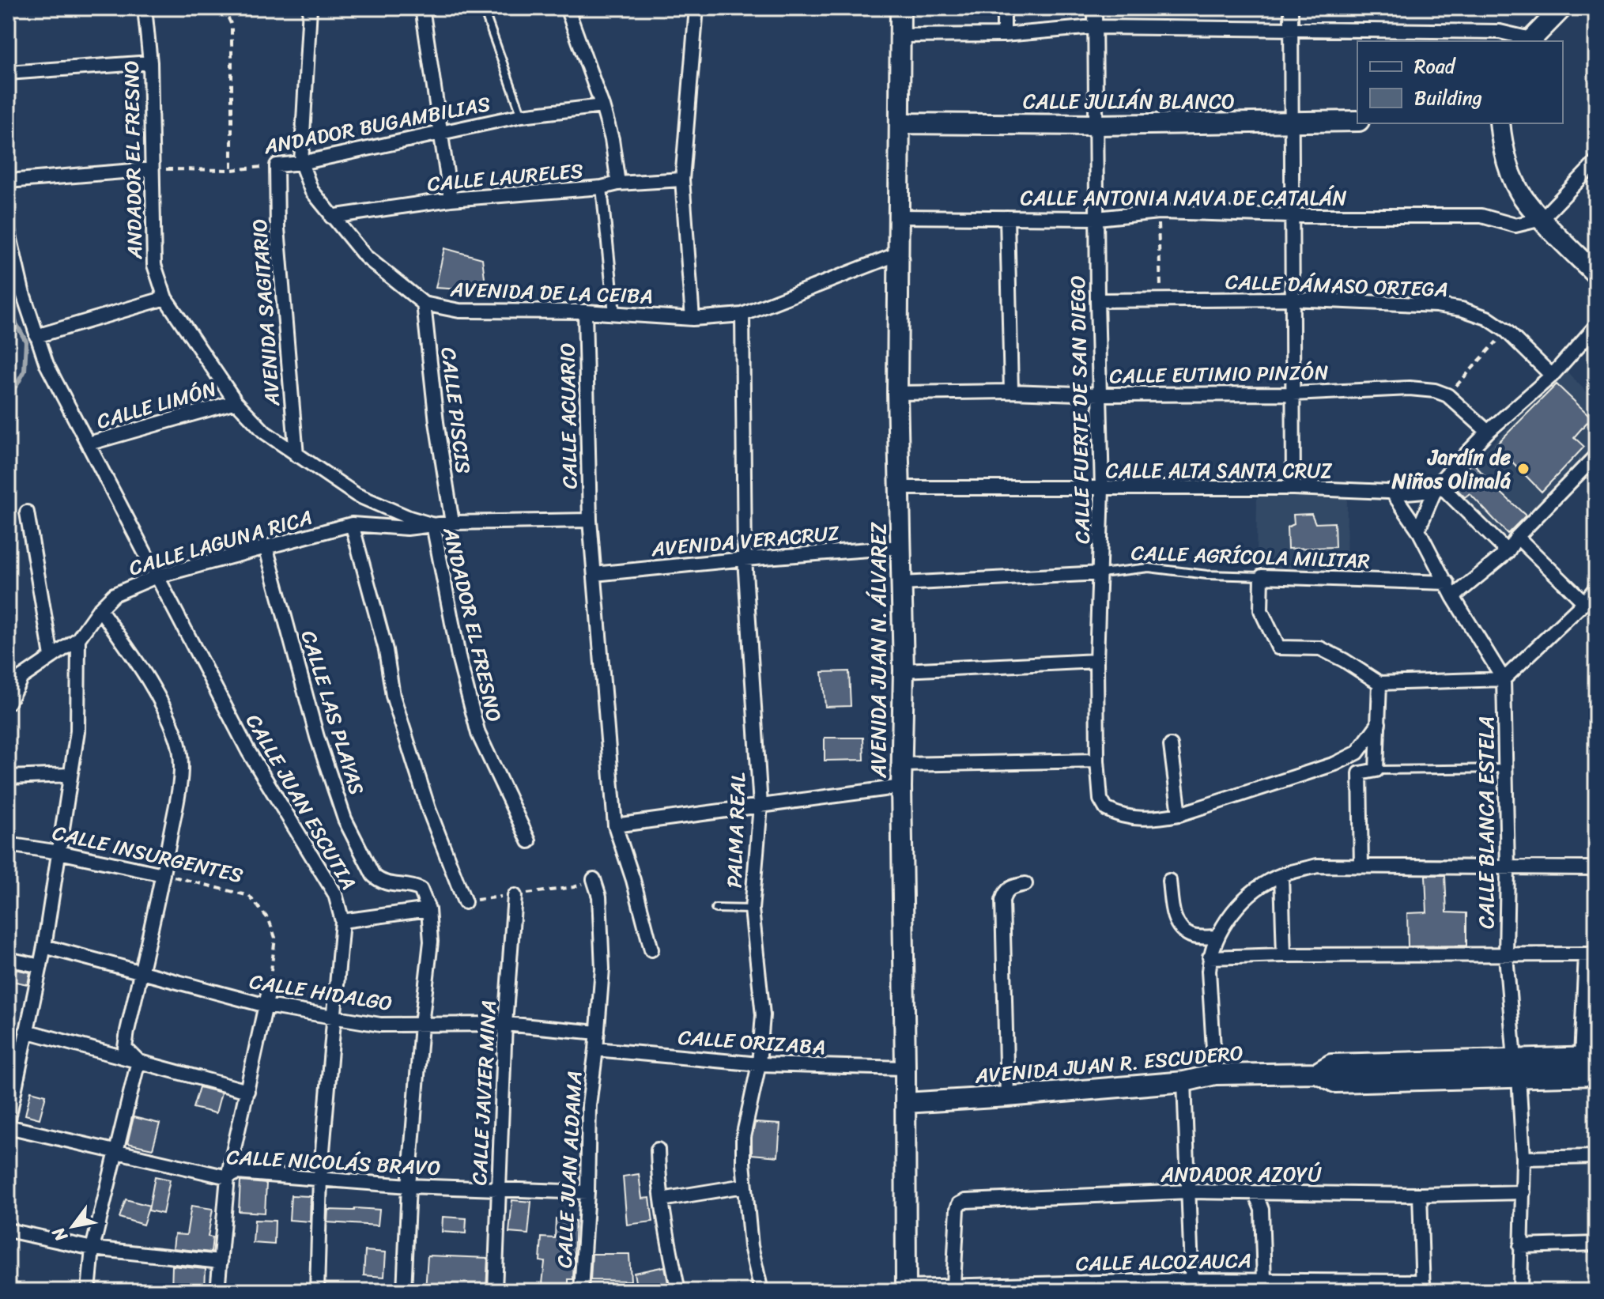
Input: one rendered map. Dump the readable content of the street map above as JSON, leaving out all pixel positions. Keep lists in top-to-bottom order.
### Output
{
  "streets": {
    "main road": ["CALLE JULIÁN BLANCO", "AVENIDA JUAN N. ÁLVAREZ", "AVENIDA JUAN R. ESCUDERO"],
    "street": [
      "ANDADOR BUGAMBILIAS",
      "ANDADOR EL FRESNO",
      "CALLE LAURELES",
      "CALLE ANTONIA NAVA DE CATALÁN",
      "CALLE DÁMASO ORTEGA",
      "AVENIDA DE LA CEIBA",
      "AVENIDA SAGITARIO",
      "CALLE EUTIMIO PINZÓN",
      "CALLE LIMÓN",
      "CALLE FUERTE DE SAN DIEGO",
      "CALLE PISCIS",
      "CALLE ACUARIO",
      "CALLE ALTA SANTA CRUZ",
      "AVENIDA VERACRUZ",
      "CALLE LAGUNA RICA",
      "CALLE AGRÍCOLA MILITAR",
      "CALLE LAS PLAYAS",
      "CALLE JUAN ESCUTIA",
      "CALLE BLANCA ESTELA",
      "PALMA REAL",
      "CALLE INSURGENTES",
      "CALLE HIDALGO",
      "CALLE ORIZABA",
      "CALLE JAVIER MINA",
      "CALLE NICOLÁS BRAVO",
      "CALLE JUAN ALDAMA",
      "ANDADOR AZOYÚ",
      "CALLE ALCOZAUCA"
    ]
  },
  "crossings": [
    ["CALLE JULIÁN BLANCO", "CALLE FUERTE DE SAN DIEGO"],
    ["CALLE JULIÁN BLANCO", "AVENIDA JUAN N. ÁLVAREZ"],
    ["ANDADOR BUGAMBILIAS", "ANDADOR EL FRESNO"],
    ["ANDADOR BUGAMBILIAS", "AVENIDA DE LA CEIBA"],
    ["ANDADOR BUGAMBILIAS", "AVENIDA SAGITARIO"],
    ["ANDADOR EL FRESNO", "AVENIDA SAGITARIO"],
    ["ANDADOR EL FRESNO", "CALLE LIMÓN"],
    ["ANDADOR EL FRESNO", "CALLE LAGUNA RICA"],
    ["CALLE LAURELES", "AVENIDA DE LA CEIBA"],
    ["CALLE ANTONIA NAVA DE CATALÁN", "CALLE FUERTE DE SAN DIEGO"],
    ["CALLE ANTONIA NAVA DE CATALÁN", "AVENIDA JUAN N. ÁLVAREZ"],
    ["CALLE DÁMASO ORTEGA", "CALLE FUERTE DE SAN DIEGO"],
    ["AVENIDA DE LA CEIBA", "CALLE PISCIS"],
    ["AVENIDA DE LA CEIBA", "CALLE ACUARIO"],
    ["AVENIDA DE LA CEIBA", "AVENIDA JUAN N. ÁLVAREZ"],
    ["AVENIDA DE LA CEIBA", "PALMA REAL"],
    ["CALLE EUTIMIO PINZÓN", "CALLE FUERTE DE SAN DIEGO"],
    ["CALLE EUTIMIO PINZÓN", "AVENIDA JUAN N. ÁLVAREZ"],
    ["CALLE LIMÓN", "CALLE JUAN ESCUTIA"],
    ["CALLE FUERTE DE SAN DIEGO", "CALLE ALTA SANTA CRUZ"],
    ["CALLE FUERTE DE SAN DIEGO", "CALLE AGRÍCOLA MILITAR"],
    ["CALLE PISCIS", "CALLE LAGUNA RICA"],
    ["CALLE ACUARIO", "AVENIDA VERACRUZ"],
    ["CALLE ACUARIO", "CALLE LAGUNA RICA"],
    ["CALLE ALTA SANTA CRUZ", "AVENIDA JUAN N. ÁLVAREZ"],
    ["AVENIDA VERACRUZ", "AVENIDA JUAN N. ÁLVAREZ"],
    ["AVENIDA VERACRUZ", "PALMA REAL"],
    ["CALLE LAGUNA RICA", "CALLE LAS PLAYAS"],
    ["CALLE LAGUNA RICA", "CALLE JUAN ESCUTIA"],
    ["CALLE AGRÍCOLA MILITAR", "AVENIDA JUAN N. ÁLVAREZ"],
    ["AVENIDA JUAN N. ÁLVAREZ", "CALLE ORIZABA"],
    ["AVENIDA JUAN N. ÁLVAREZ", "AVENIDA JUAN R. ESCUDERO"],
    ["AVENIDA JUAN N. ÁLVAREZ", "CALLE ALCOZAUCA"],
    ["CALLE JUAN ESCUTIA", "CALLE HIDALGO"],
    ["CALLE JUAN ESCUTIA", "CALLE NICOLÁS BRAVO"],
    ["CALLE BLANCA ESTELA", "AVENIDA JUAN R. ESCUDERO"],
    ["CALLE BLANCA ESTELA", "ANDADOR AZOYÚ"],
    ["PALMA REAL", "CALLE ORIZABA"],
    ["CALLE HIDALGO", "CALLE JAVIER MINA"],
    ["CALLE ORIZABA", "CALLE JUAN ALDAMA"],
    ["CALLE JAVIER MINA", "CALLE NICOLÁS BRAVO"],
    ["CALLE NICOLÁS BRAVO", "CALLE JUAN ALDAMA"],
    ["ANDADOR AZOYÚ", "CALLE ALCOZAUCA"]
  ],
  "places": ["Jardín de Niños Olinalá"],
  "legend": ["Road", "Building"],
  "north": "bottom left"
}
